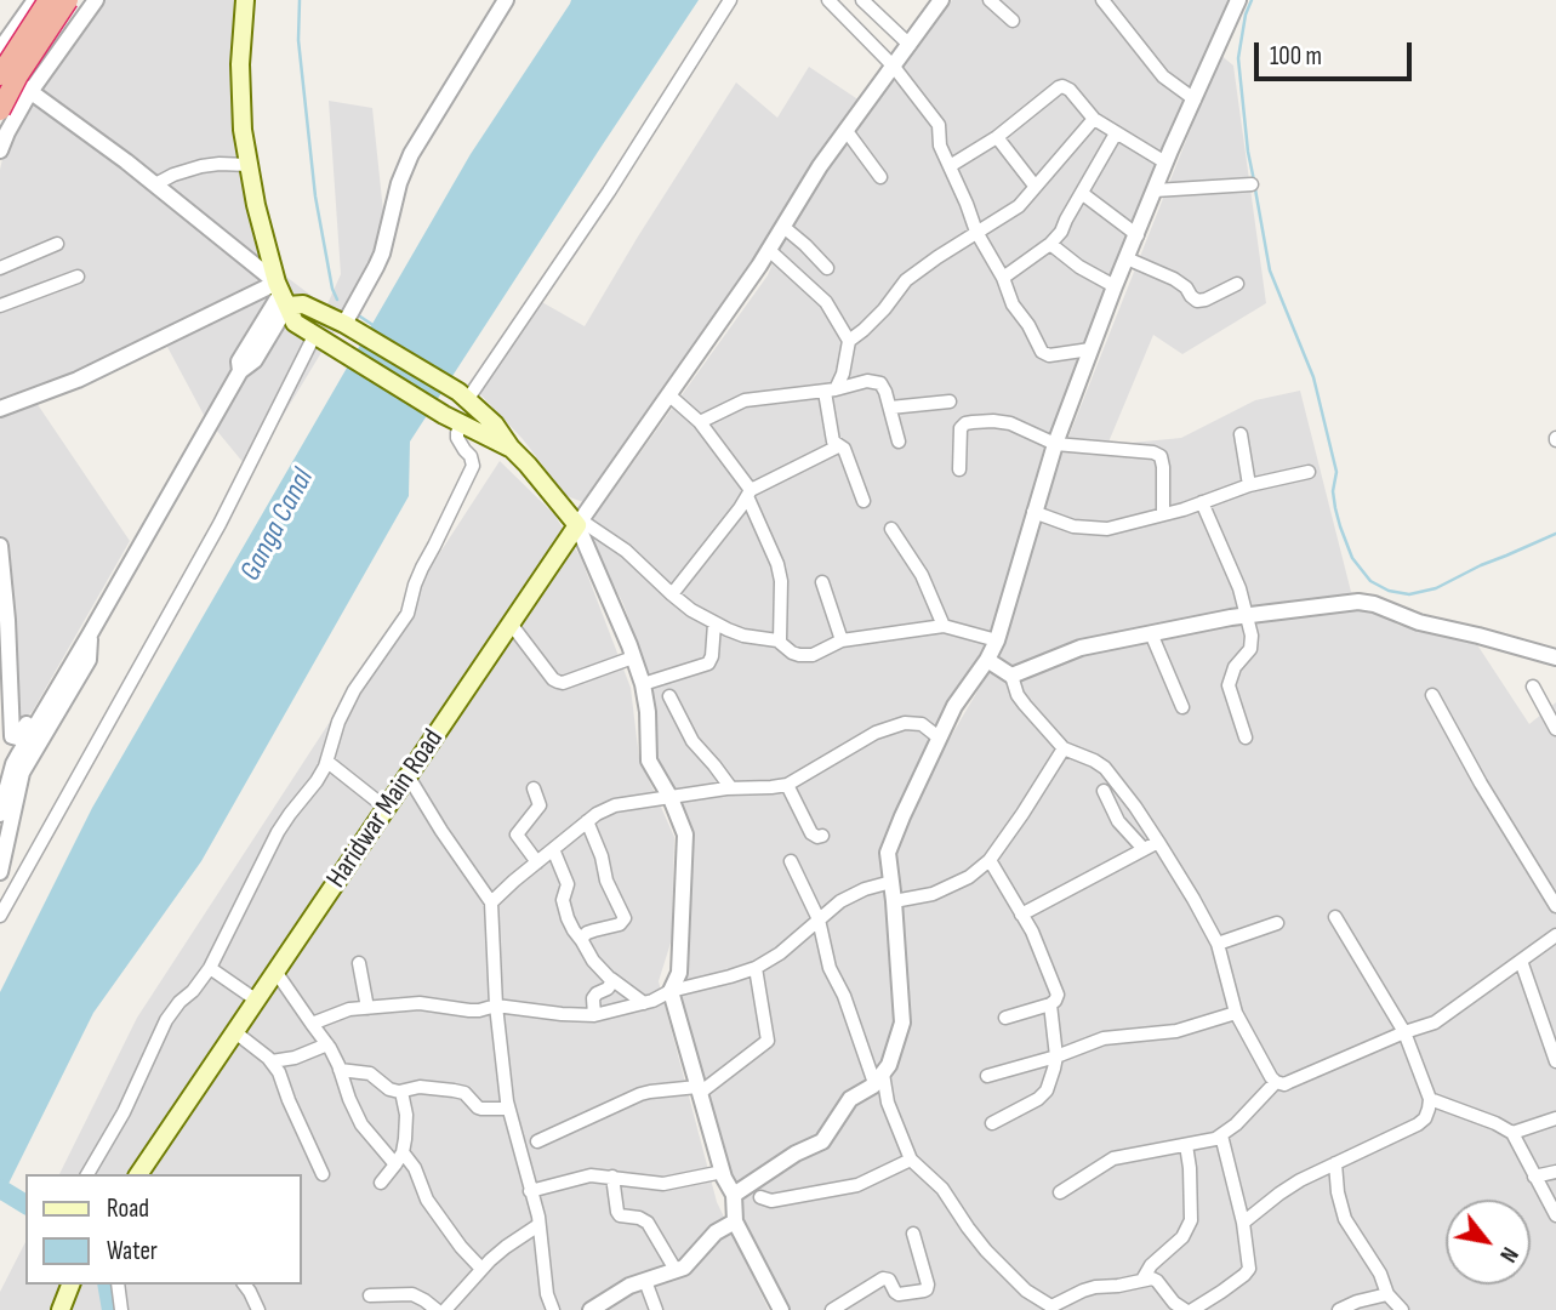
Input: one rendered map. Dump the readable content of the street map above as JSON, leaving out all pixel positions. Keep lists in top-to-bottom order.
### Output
{
  "streets": {
    "main road": ["Haridwar Main Road"]
  },
  "water": ["Ganga Canal"],
  "legend": ["Road", "Water"],
  "scale_bar": "100 m",
  "north": "bottom right"
}
